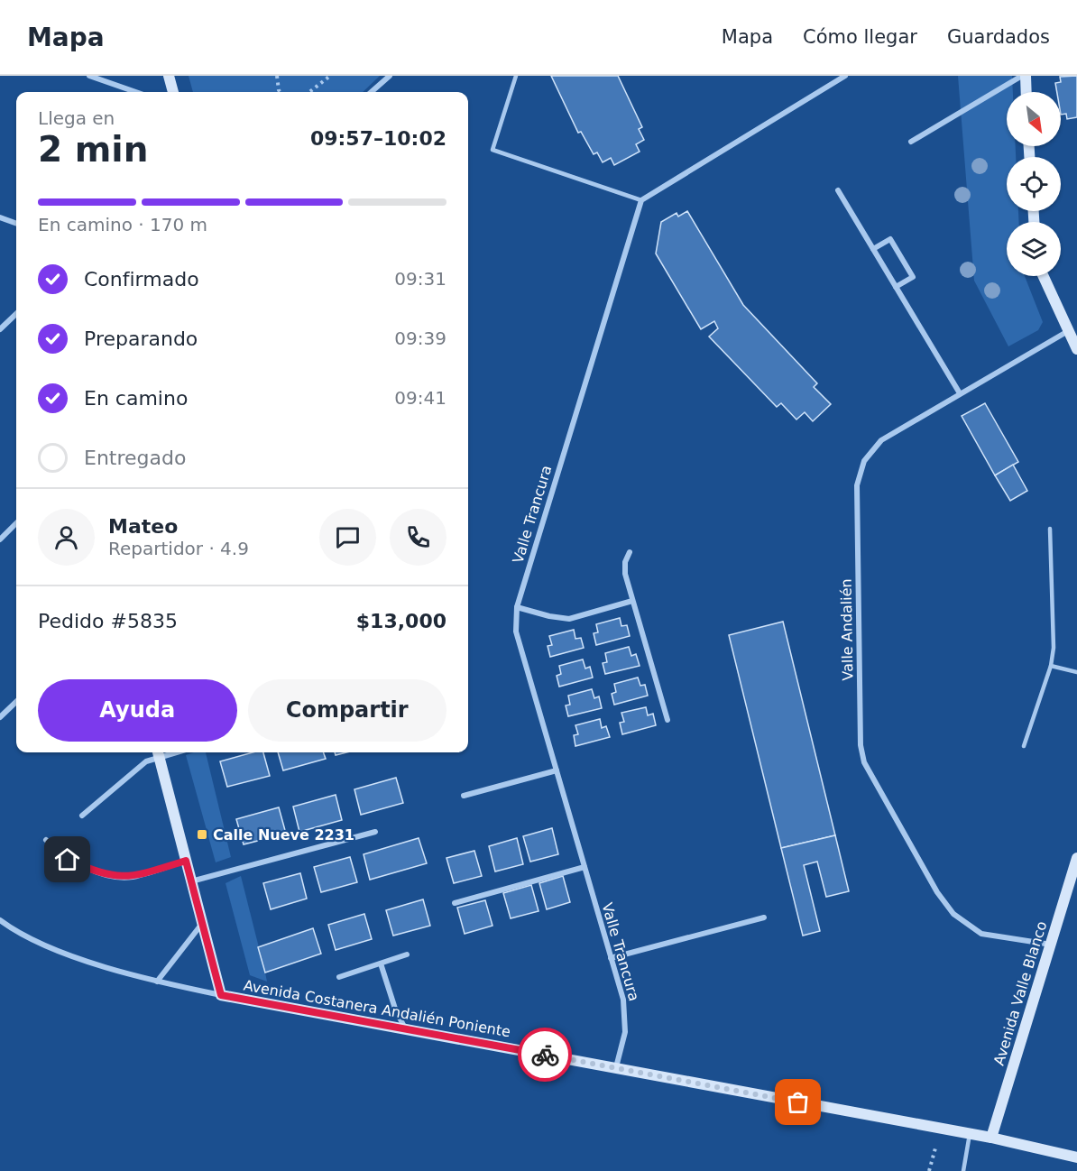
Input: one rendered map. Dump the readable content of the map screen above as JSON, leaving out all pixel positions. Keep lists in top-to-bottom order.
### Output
{
  "streets": {
    "street": [
      "Valle Trancura",
      "Valle Andalién",
      "Avenida Valle Blanco",
      "Avenida Costanera Andalién Poniente"
    ]
  },
  "crossings": [
    ["Valle Trancura", "Avenida Costanera Andalién Poniente"],
    ["Valle Andalién", "Avenida Valle Blanco"],
    ["Avenida Valle Blanco", "Avenida Costanera Andalién Poniente"]
  ],
  "places": {
    "transit": ["Calle Nueve 2231"]
  },
  "north": "bottom right",
  "page": {
    "header": "Mapa",
    "nav": ["Mapa", "Cómo llegar", "Guardados"],
    "heading": ["2 min", "Llega en", "09:57–10:02"],
    "panel": [
      "Mateo",
      "Repartidor · 4.9",
      "Pedido #5835",
      "$13,000"
    ],
    "bar": "En camino · 170 m",
    "list": [
      ["Confirmado", "09:31"],
      ["Preparando", "09:39"],
      ["En camino", "09:41"],
      "Entregado"
    ],
    "buttons": ["Ayuda", "Compartir"]
  }
}
